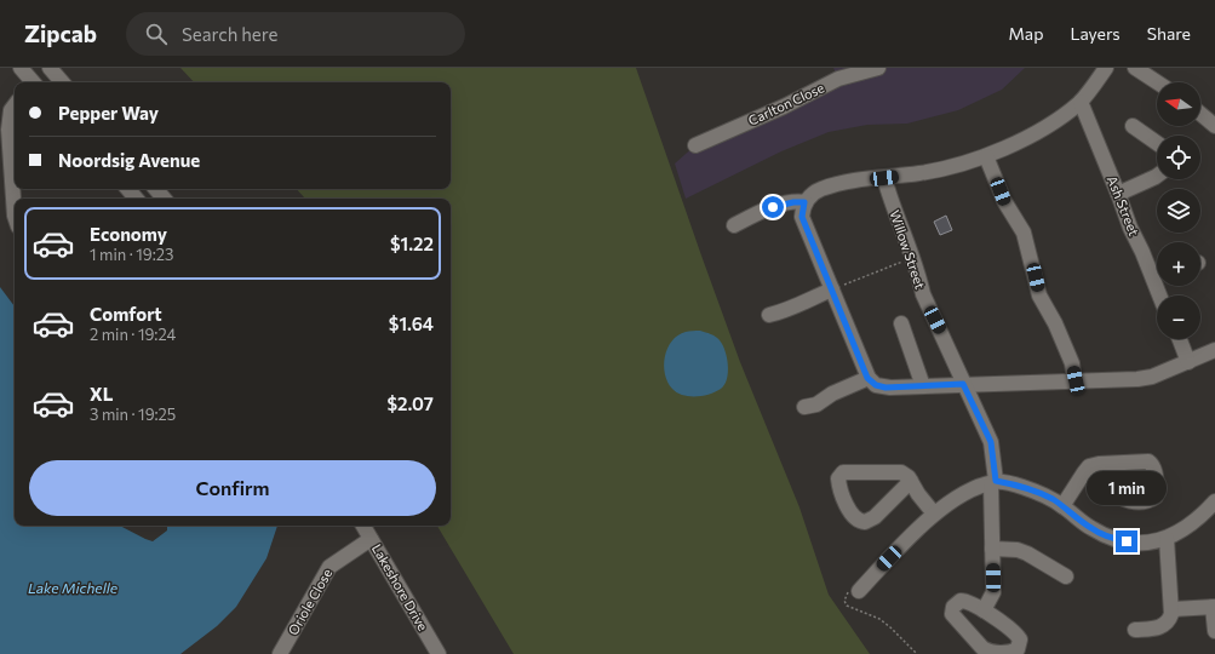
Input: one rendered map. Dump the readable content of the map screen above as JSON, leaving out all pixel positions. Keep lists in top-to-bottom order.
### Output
{
  "streets": {
    "street": [
      "Carlton Close",
      "Ash Street",
      "Willow Street",
      "Lakeshore Drive",
      "Oriole Close"
    ]
  },
  "crossings": [
    ["Lakeshore Drive", "Oriole Close"]
  ],
  "water": ["Lake Michelle"],
  "north": "left",
  "page": {
    "header": "Zipcab",
    "search": "Search here",
    "nav": ["Map", "Layers", "Share"],
    "map_buttons": ["+", "−"],
    "banner": ["Pepper Way", "Noordsig Avenue"],
    "list": [
      {
        "name": "Economy",
        "note": "1 min · 19:23",
        "value": "$1.22"
      },
      {
        "name": "Comfort",
        "note": "2 min · 19:24",
        "value": "$1.64"
      },
      {
        "name": "XL",
        "note": "3 min · 19:25",
        "value": "$2.07"
      }
    ],
    "buttons": "Confirm",
    "bubble": "1 min"
  }
}
